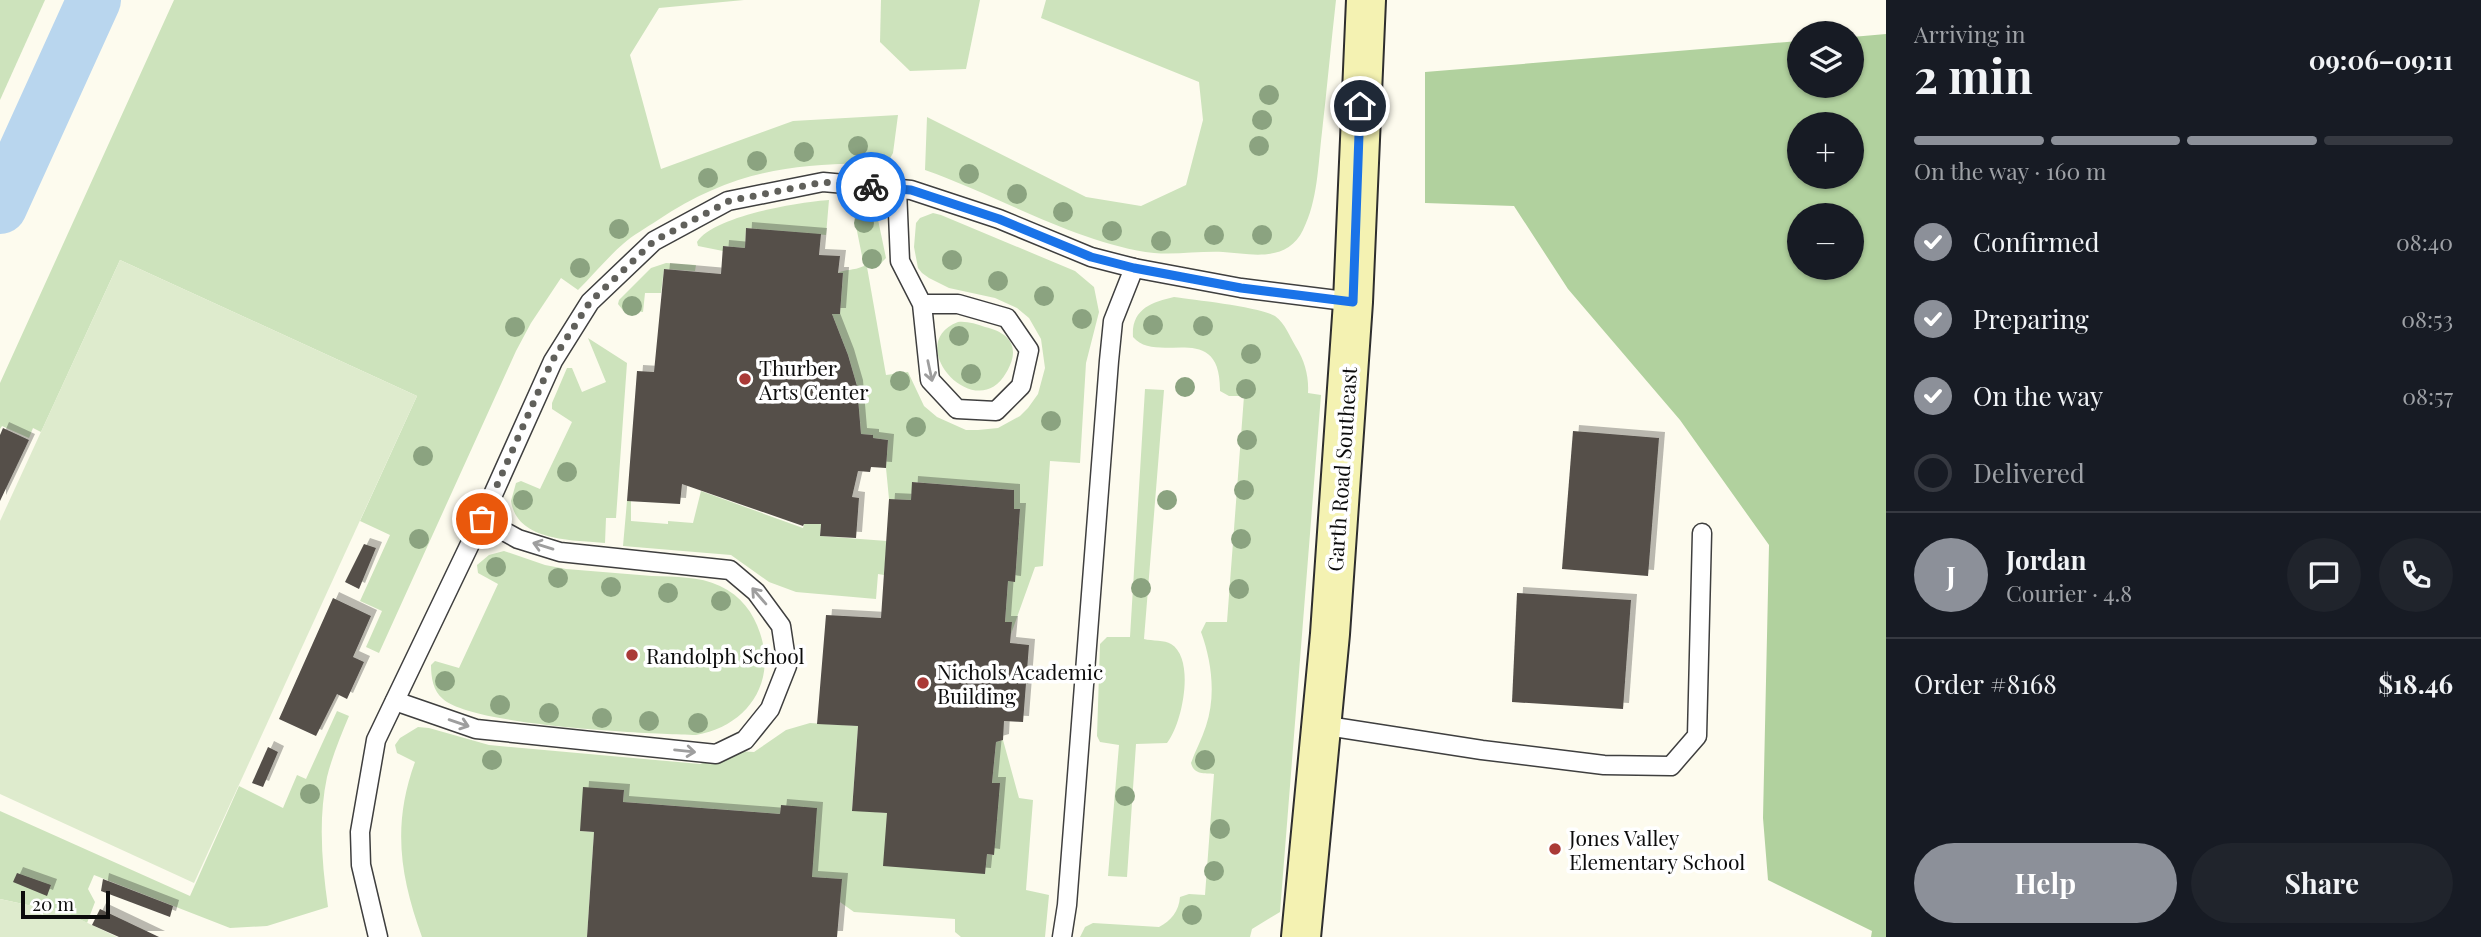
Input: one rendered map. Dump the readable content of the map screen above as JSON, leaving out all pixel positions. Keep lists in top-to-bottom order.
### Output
{
  "streets": {
    "street": ["Garth Road Southeast"]
  },
  "places": [
    "Thurber Arts Center",
    "Randolph School",
    "Nichols Academic Building",
    "Jones Valley Elementary School"
  ],
  "scale_bar": "20 m",
  "page": {
    "heading": ["2 min", "Arriving in", "09:06–09:11"],
    "panel": [
      "Jordan",
      "Courier · 4.8",
      "Order #8168",
      "$18.46"
    ],
    "map_buttons": ["+", "−"],
    "bar": "On the way · 160 m",
    "list": [
      ["Confirmed", "08:40"],
      ["Preparing", "08:53"],
      ["On the way", "08:57"],
      "Delivered"
    ],
    "round": "J",
    "buttons": ["Help", "Share"],
    "scale": "20 m"
  }
}
